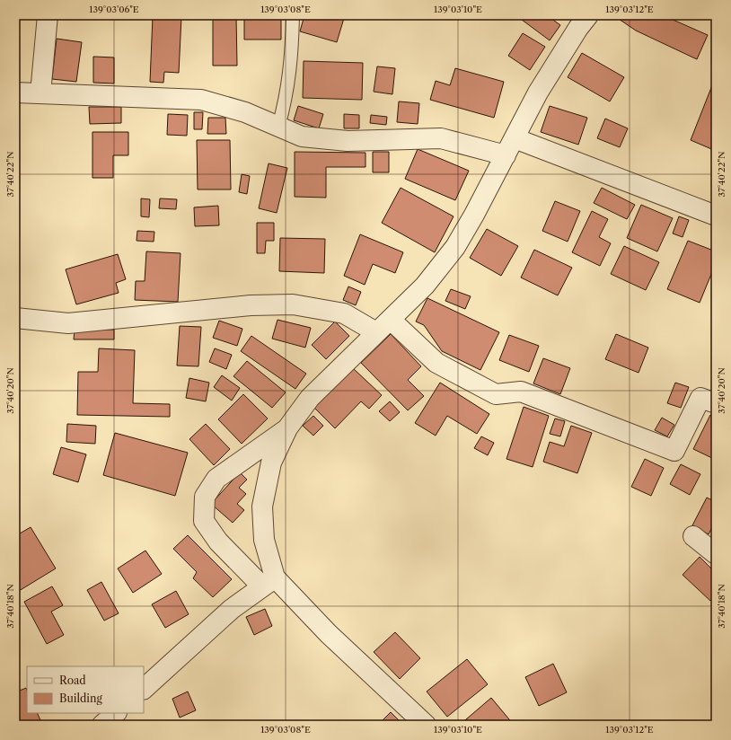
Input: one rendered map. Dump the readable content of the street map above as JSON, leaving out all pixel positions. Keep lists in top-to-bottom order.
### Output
{
  "legend": ["Road", "Building"],
  "coordinates": [
    "139°03'06\"E",
    "139°03'08\"E",
    "139°03'10\"E",
    "139°03'12\"E",
    "37°40'22\"N",
    "37°40'20\"N",
    "37°40'18\"N"
  ]
}
